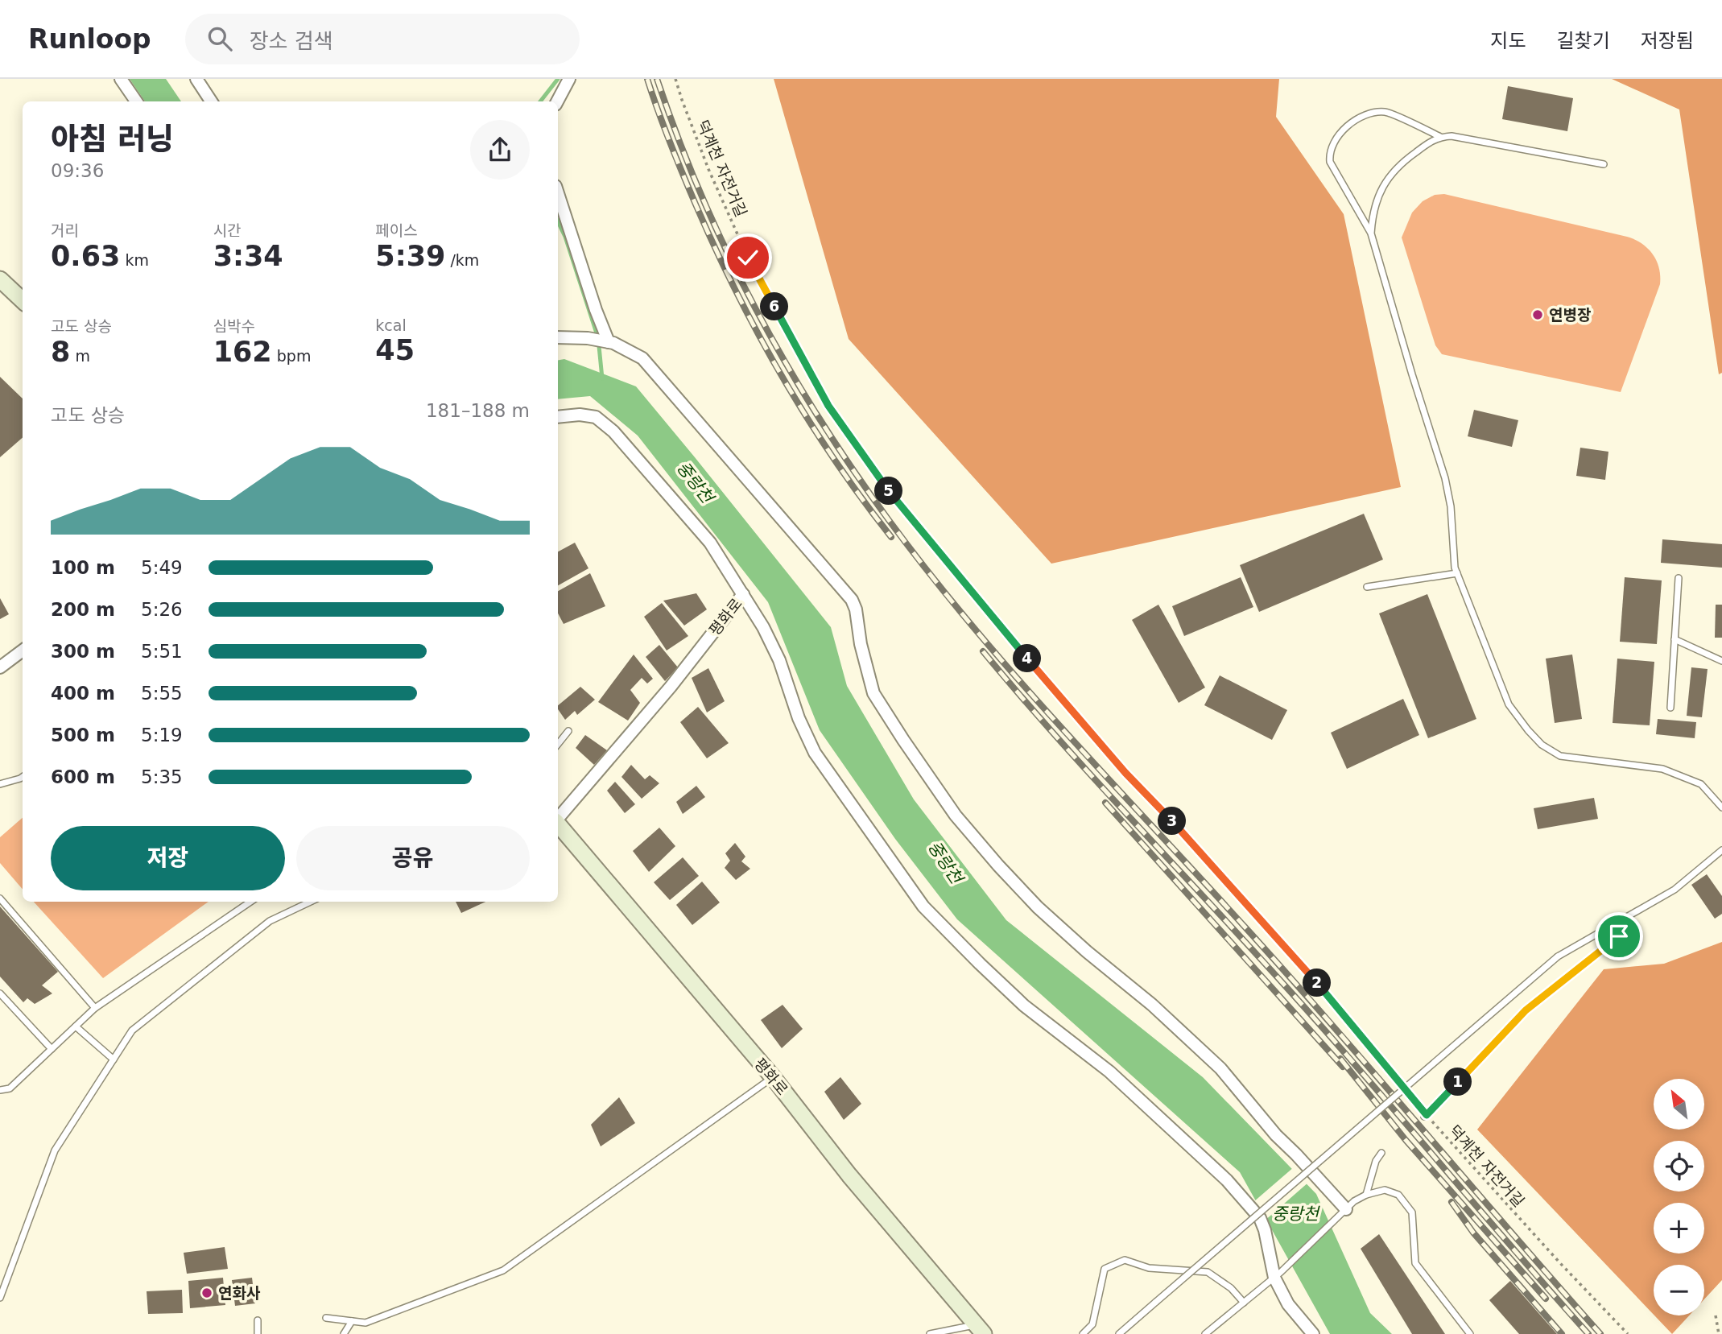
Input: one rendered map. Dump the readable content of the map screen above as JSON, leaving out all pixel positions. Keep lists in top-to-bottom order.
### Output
{
  "streets": {
    "main road": ["평화로"],
    "path": ["덕계천 자전거길"]
  },
  "water": ["중랑천"],
  "places": ["연병장", "연화사"],
  "north": "top left",
  "page": {
    "header": "Runloop",
    "search": "장소 검색",
    "nav": ["지도", "길찾기", "저장됨"],
    "heading": ["아침 러닝", "09:36"],
    "stats": [
      ["거리", "0.63 km"],
      ["시간", "3:34"],
      ["페이스", "5:39 /km"],
      ["고도 상승", "8 m"],
      ["심박수", "162 bpm"],
      ["kcal", "45"]
    ],
    "pins": [
      "6",
      "5",
      "4",
      "3",
      "2",
      "1"
    ],
    "chart": ["고도 상승", "181–188 m"],
    "list": [
      {
        "name": "100 m",
        "note": "5:49"
      },
      {
        "name": "200 m",
        "note": "5:26"
      },
      {
        "name": "300 m",
        "note": "5:51"
      },
      {
        "name": "400 m",
        "note": "5:55"
      },
      {
        "name": "500 m",
        "note": "5:19"
      },
      {
        "name": "600 m",
        "note": "5:35"
      }
    ],
    "buttons": ["저장", "공유"],
    "map_buttons": ["+", "−"]
  }
}
